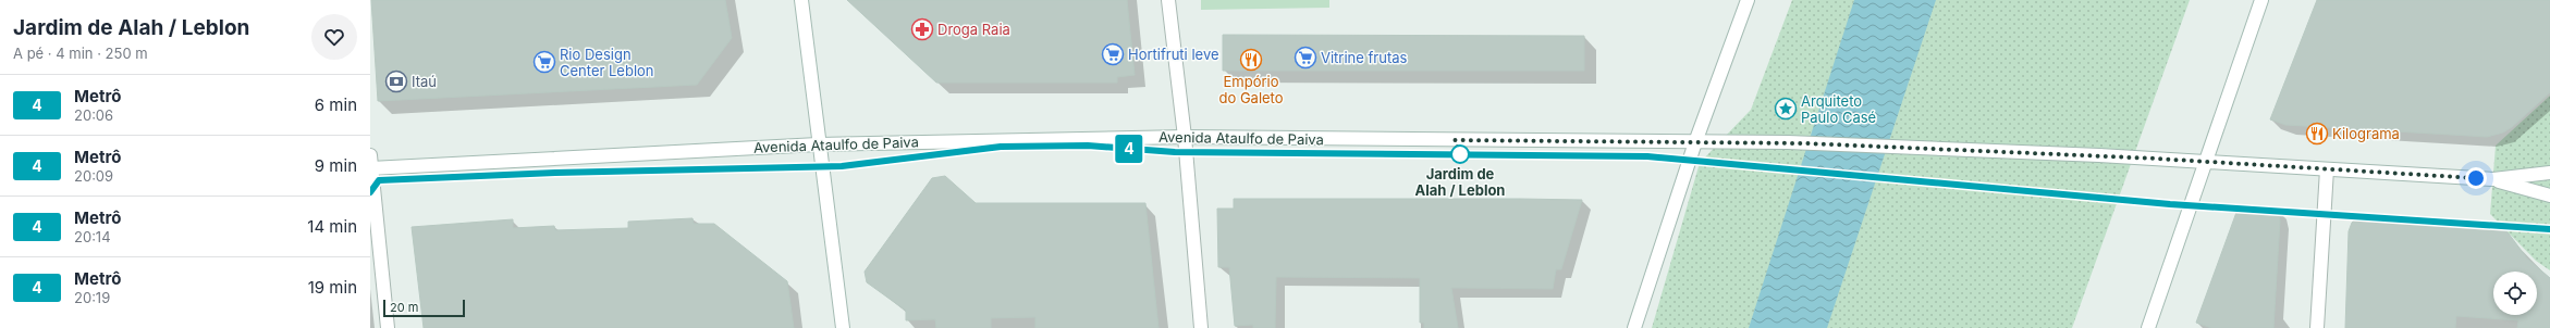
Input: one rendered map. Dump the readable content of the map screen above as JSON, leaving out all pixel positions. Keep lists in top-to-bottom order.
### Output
{
  "streets": {
    "main road": ["Avenida Ataulfo de Paiva"]
  },
  "places": {
    "pharmacy": ["Droga Raia"],
    "supermarket": ["Hortifruti leve", "Vitrine frutas", "Rio Design Center Leblon"],
    "restaurant": ["Empório do Galeto", "Kilograma"],
    "bank": ["Itaú"],
    "place": ["Arquiteto Paulo Casé"],
    "other": ["Jardim de Alah / Leblon"]
  },
  "lines": ["metro line 4"],
  "scale_bar": "20 m",
  "page": {
    "heading": ["Jardim de Alah / Leblon", "A pé · 4 min · 250 m"],
    "on_map": "4",
    "list": [
      {
        "mark": "4",
        "name": "Metrô",
        "note": "20:06",
        "value": "6 min"
      },
      {
        "mark": "4",
        "name": "Metrô",
        "note": "20:09",
        "value": "9 min"
      },
      {
        "mark": "4",
        "name": "Metrô",
        "note": "20:14",
        "value": "14 min"
      },
      {
        "mark": "4",
        "name": "Metrô",
        "note": "20:19",
        "value": "19 min"
      }
    ],
    "scale": "20 m"
  }
}
